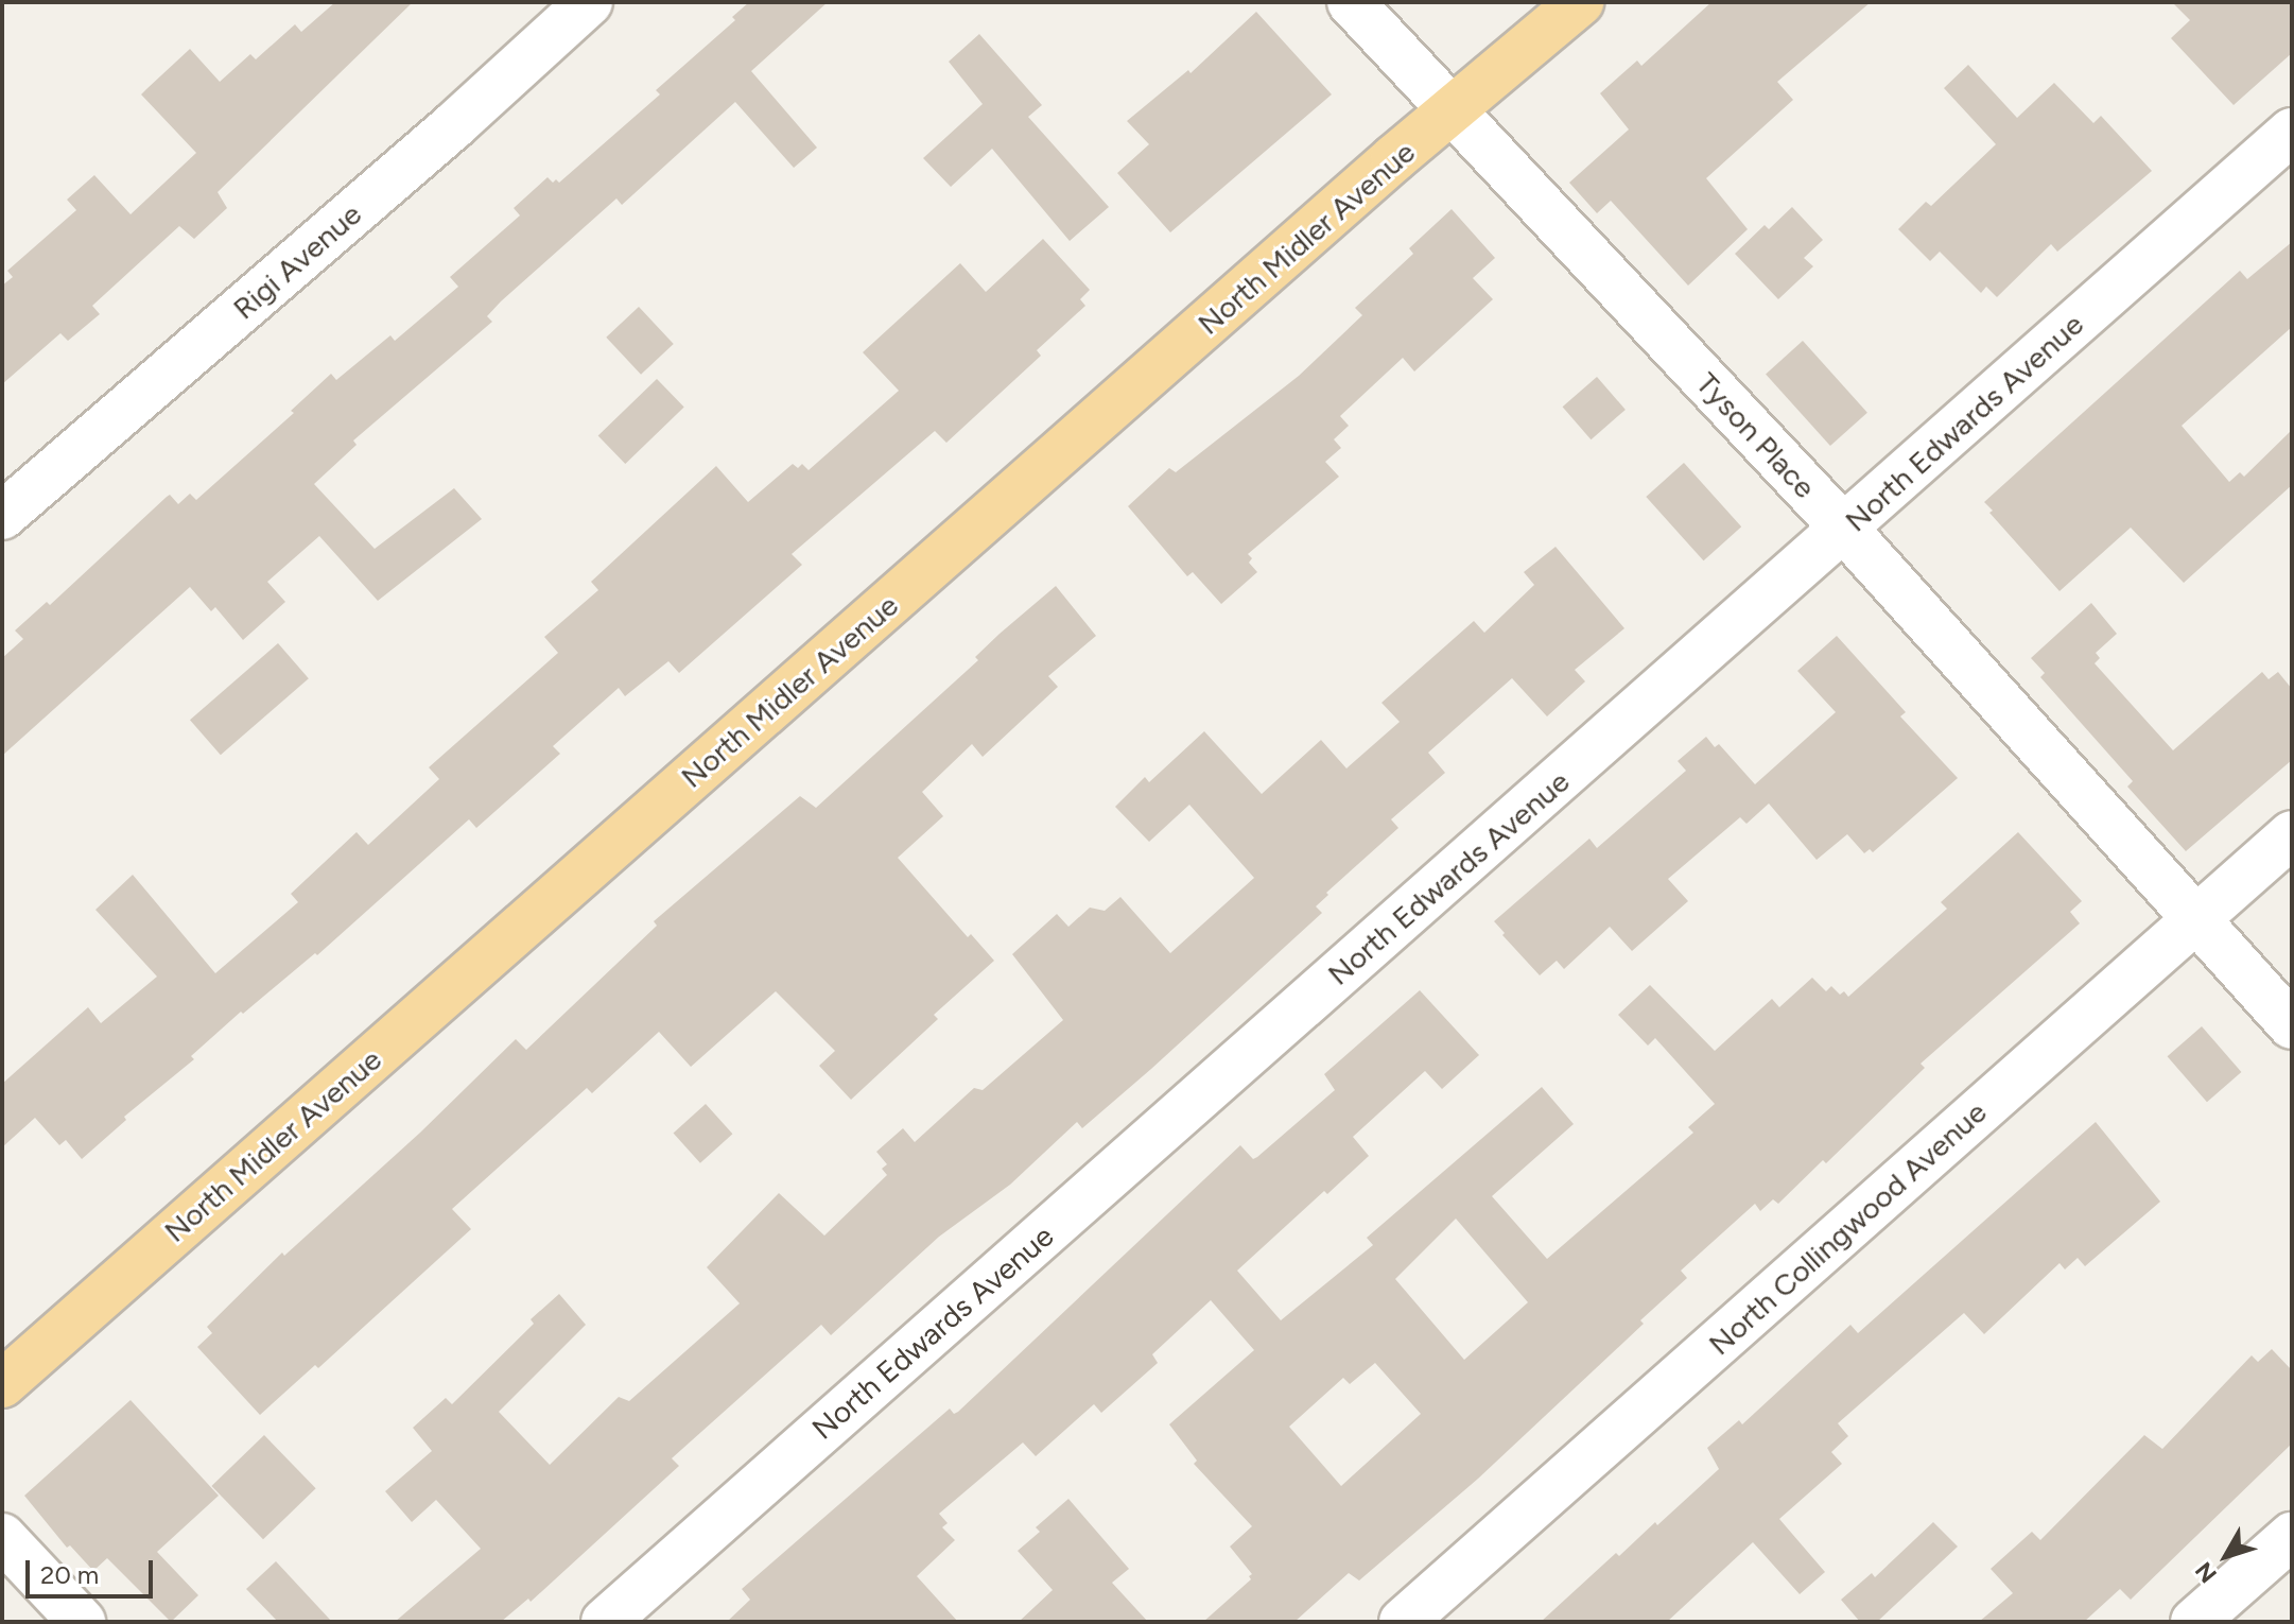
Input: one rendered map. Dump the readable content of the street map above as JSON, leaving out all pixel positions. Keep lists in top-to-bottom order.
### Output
{
  "streets": {
    "main road": ["North Midler Avenue"],
    "street": [
      "Rigi Avenue",
      "North Edwards Avenue",
      "Tyson Place",
      "North Collingwood Avenue"
    ]
  },
  "crossings": [
    ["North Midler Avenue", "Tyson Place"],
    ["North Edwards Avenue", "Tyson Place"],
    ["Tyson Place", "North Collingwood Avenue"]
  ],
  "scale_bar": "20 m",
  "north": "bottom left"
}
